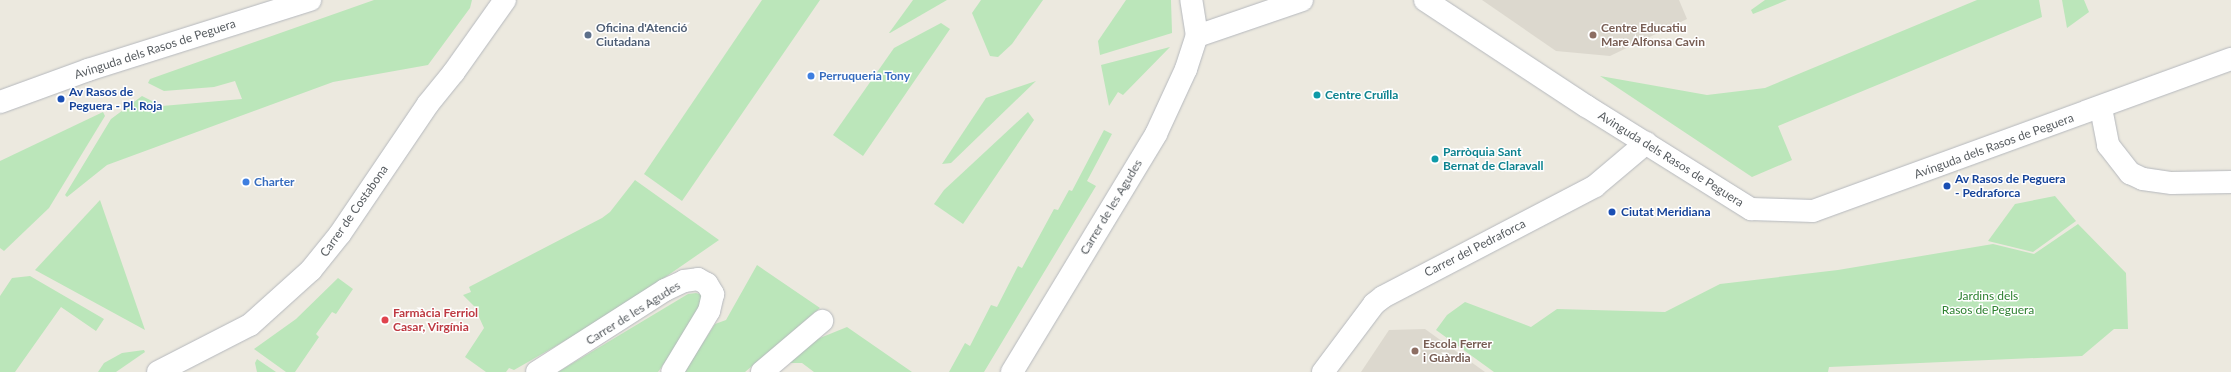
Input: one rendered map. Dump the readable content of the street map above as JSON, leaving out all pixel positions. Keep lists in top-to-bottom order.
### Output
{
  "streets": {
    "street": [
      "Avinguda dels Rasos de Peguera",
      "Carrer de les Agudes",
      "Carrer de Costabona",
      "Carrer del Pedraforca"
    ]
  },
  "crossings": [
    ["Avinguda dels Rasos de Peguera", "Carrer del Pedraforca"]
  ],
  "parks": ["Jardins dels Rasos de Peguera"],
  "places": [
    "Oficina d'Atenció Ciutadana",
    "Centre Educatiu Mare Alfonsa Cavin",
    "Perruqueria Tony",
    "Centre Cruïlla",
    "Av Rasos de Peguera - Pl. Roja",
    "Parròquia Sant Bernat de Claravall",
    "Charter",
    "Av Rasos de Peguera - Pedraforca",
    "Ciutat Meridiana",
    "Farmàcia Ferriol Casar, Virgínia",
    "Escola Ferrer i Guàrdia"
  ]
}
